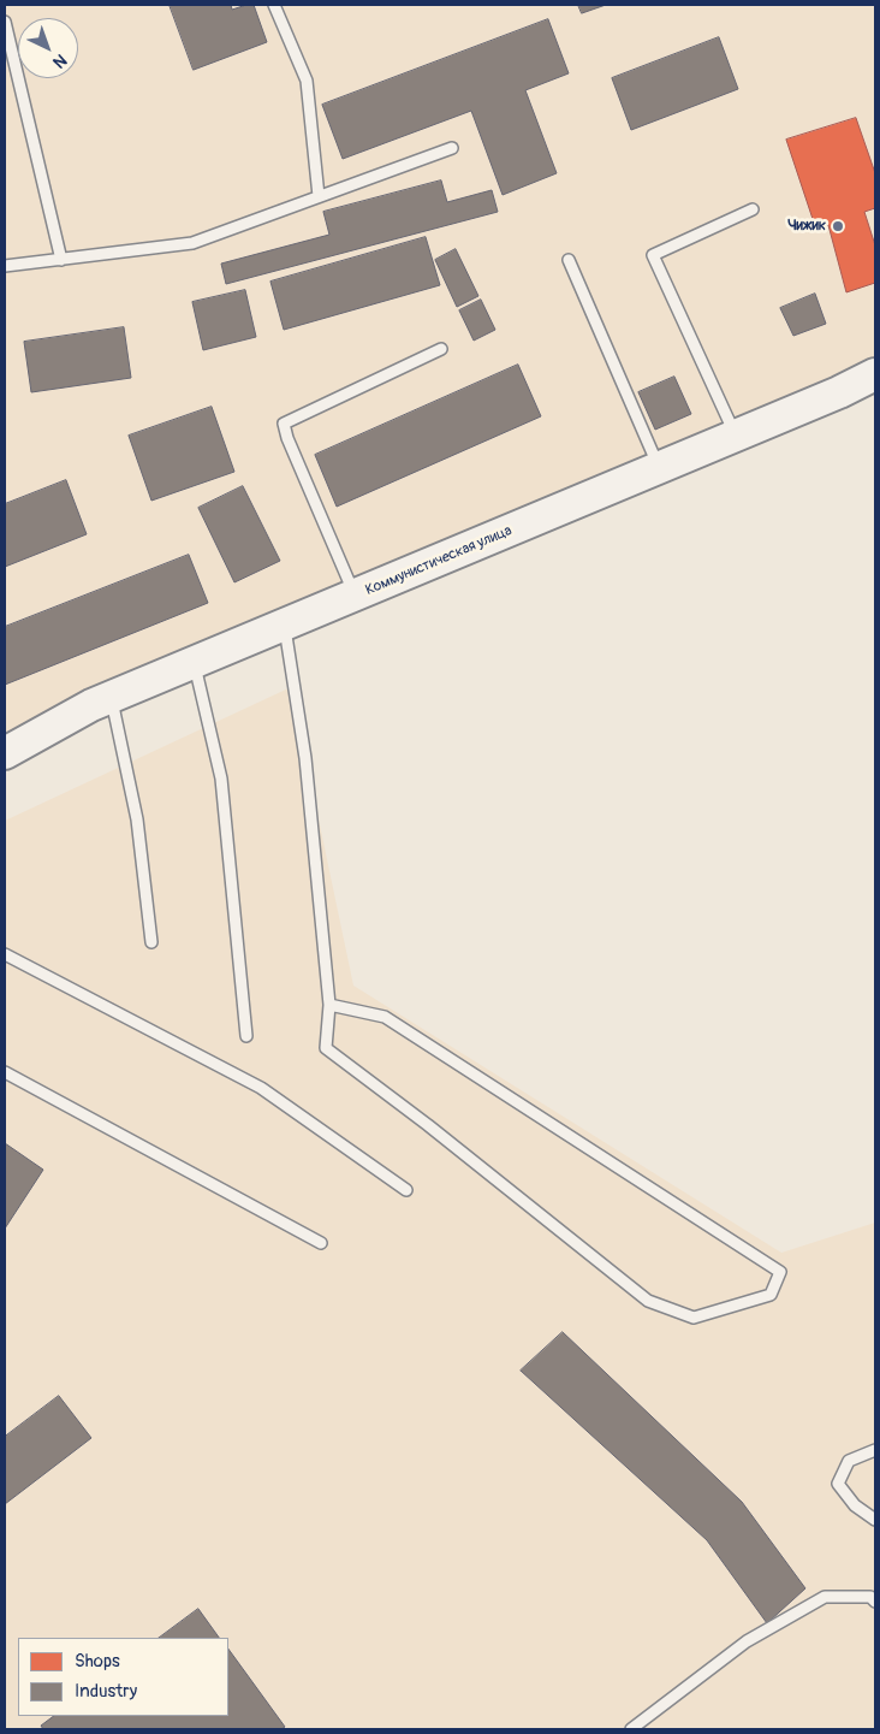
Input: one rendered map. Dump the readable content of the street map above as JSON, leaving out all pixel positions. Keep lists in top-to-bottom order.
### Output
{
  "streets": {
    "main road": ["Коммунистическая улица"]
  },
  "places": ["Чижик"],
  "legend": ["Shops", "Industry"],
  "north": "bottom right"
}
